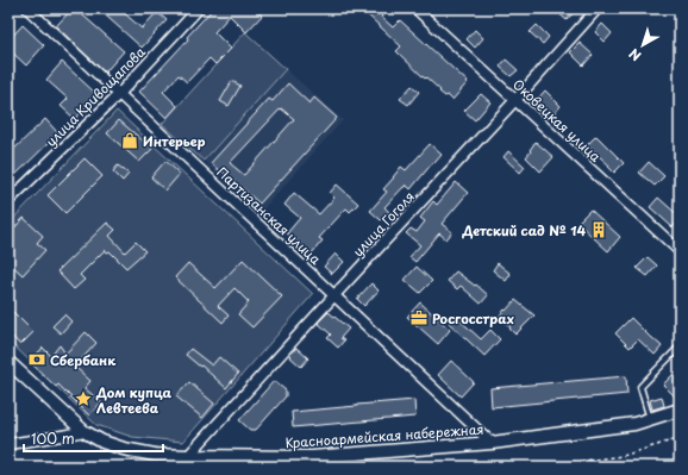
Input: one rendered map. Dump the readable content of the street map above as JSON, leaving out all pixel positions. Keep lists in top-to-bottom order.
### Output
{
  "streets": {
    "street": [
      "улица Кривощапова",
      "Оковецкая улица",
      "Партизанская улица",
      "улица Гоголя",
      "Красноармейская набережная"
    ]
  },
  "crossings": [
    ["улица Кривощапова", "Партизанская улица"],
    ["Оковецкая улица", "улица Гоголя"],
    ["Партизанская улица", "улица Гоголя"],
    ["Партизанская улица", "Красноармейская набережная"],
    ["улица Гоголя", "Красноармейская набережная"]
  ],
  "places": {
    "shop": ["Интерьер"],
    "building": ["Детский сад № 14"],
    "office": ["Росгосстрах"],
    "bank": ["Сбербанк"],
    "place": ["Дом купца Левтеева"]
  },
  "scale_bar": "100 m",
  "north": "bottom left"
}
